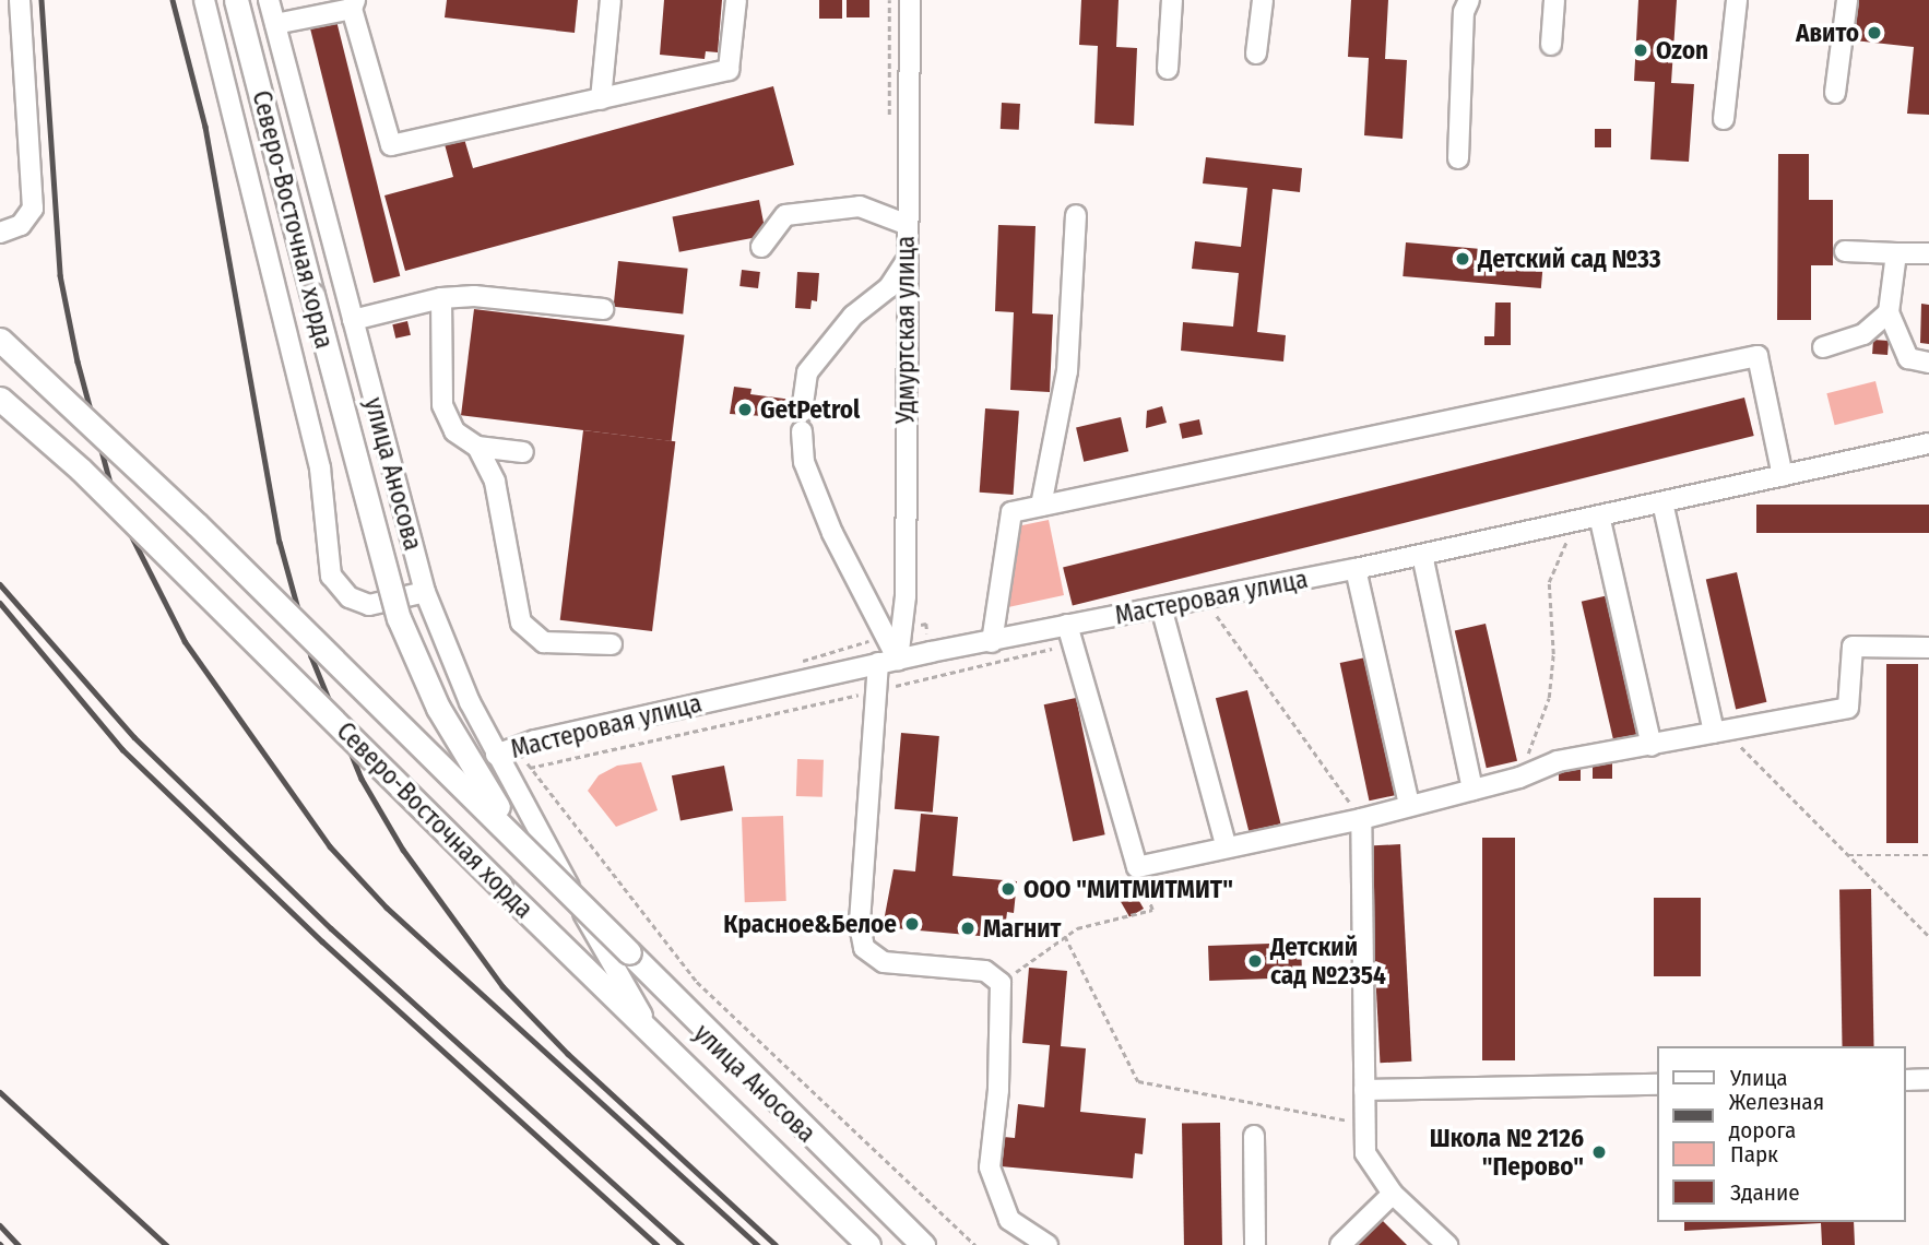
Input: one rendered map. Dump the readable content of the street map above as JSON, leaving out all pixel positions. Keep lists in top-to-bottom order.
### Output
{
  "streets": {
    "main road": ["Северо-Восточная хорда"],
    "street": ["Удмуртская улица", "улица Аносова", "Мастеровая улица"]
  },
  "crossings": [
    ["Северо-Восточная хорда", "улица Аносова"],
    ["Удмуртская улица", "Мастеровая улица"],
    ["улица Аносова", "Мастеровая улица"]
  ],
  "places": [
    "Авито",
    "Ozon",
    "Детский сад №33",
    "GetPetrol",
    "ООО \"МИТМИТМИТ\"",
    "Красное&Белое",
    "Магнит",
    "Детский сад №2354",
    "Школа № 2126 \"Перово\""
  ],
  "legend": [
    "Улица",
    "Железная дорога",
    "Парк",
    "Здание"
  ]
}
